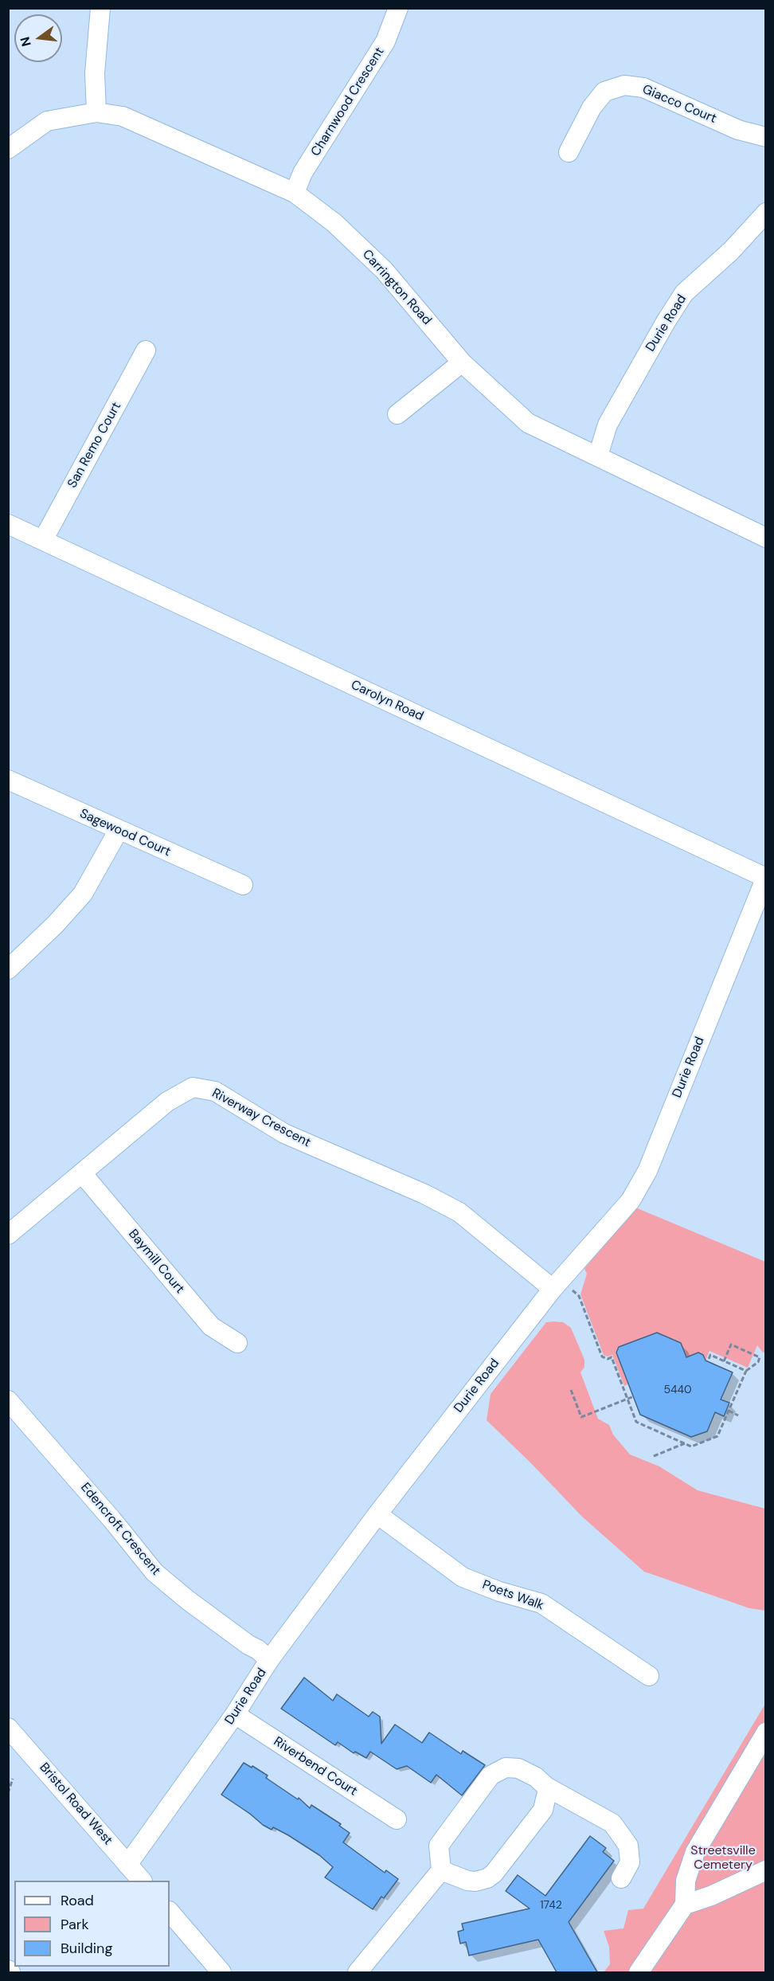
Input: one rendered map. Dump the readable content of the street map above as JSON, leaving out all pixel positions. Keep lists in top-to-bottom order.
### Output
{
  "streets": {
    "street": [
      "Charnwood Crescent",
      "Giacco Court",
      "Carrington Road",
      "Durie Road",
      "San Remo Court",
      "Carolyn Road",
      "Sagewood Court",
      "Riverway Crescent",
      "Baymill Court",
      "Edencroft Crescent",
      "Poets Walk",
      "Riverbend Court",
      "Bristol Road West"
    ]
  },
  "crossings": [
    ["Charnwood Crescent", "Carrington Road"],
    ["Carrington Road", "Durie Road"],
    ["Durie Road", "Carolyn Road"],
    ["Durie Road", "Riverway Crescent"],
    ["Durie Road", "Edencroft Crescent"],
    ["Durie Road", "Poets Walk"],
    ["Durie Road", "Riverbend Court"],
    ["Durie Road", "Bristol Road West"],
    ["San Remo Court", "Carolyn Road"],
    ["Riverway Crescent", "Baymill Court"]
  ],
  "parks": ["Streetsville Cemetery"],
  "house_numbers": ["5440", "1742"],
  "legend": ["Road", "Park", "Building"],
  "north": "left"
}
